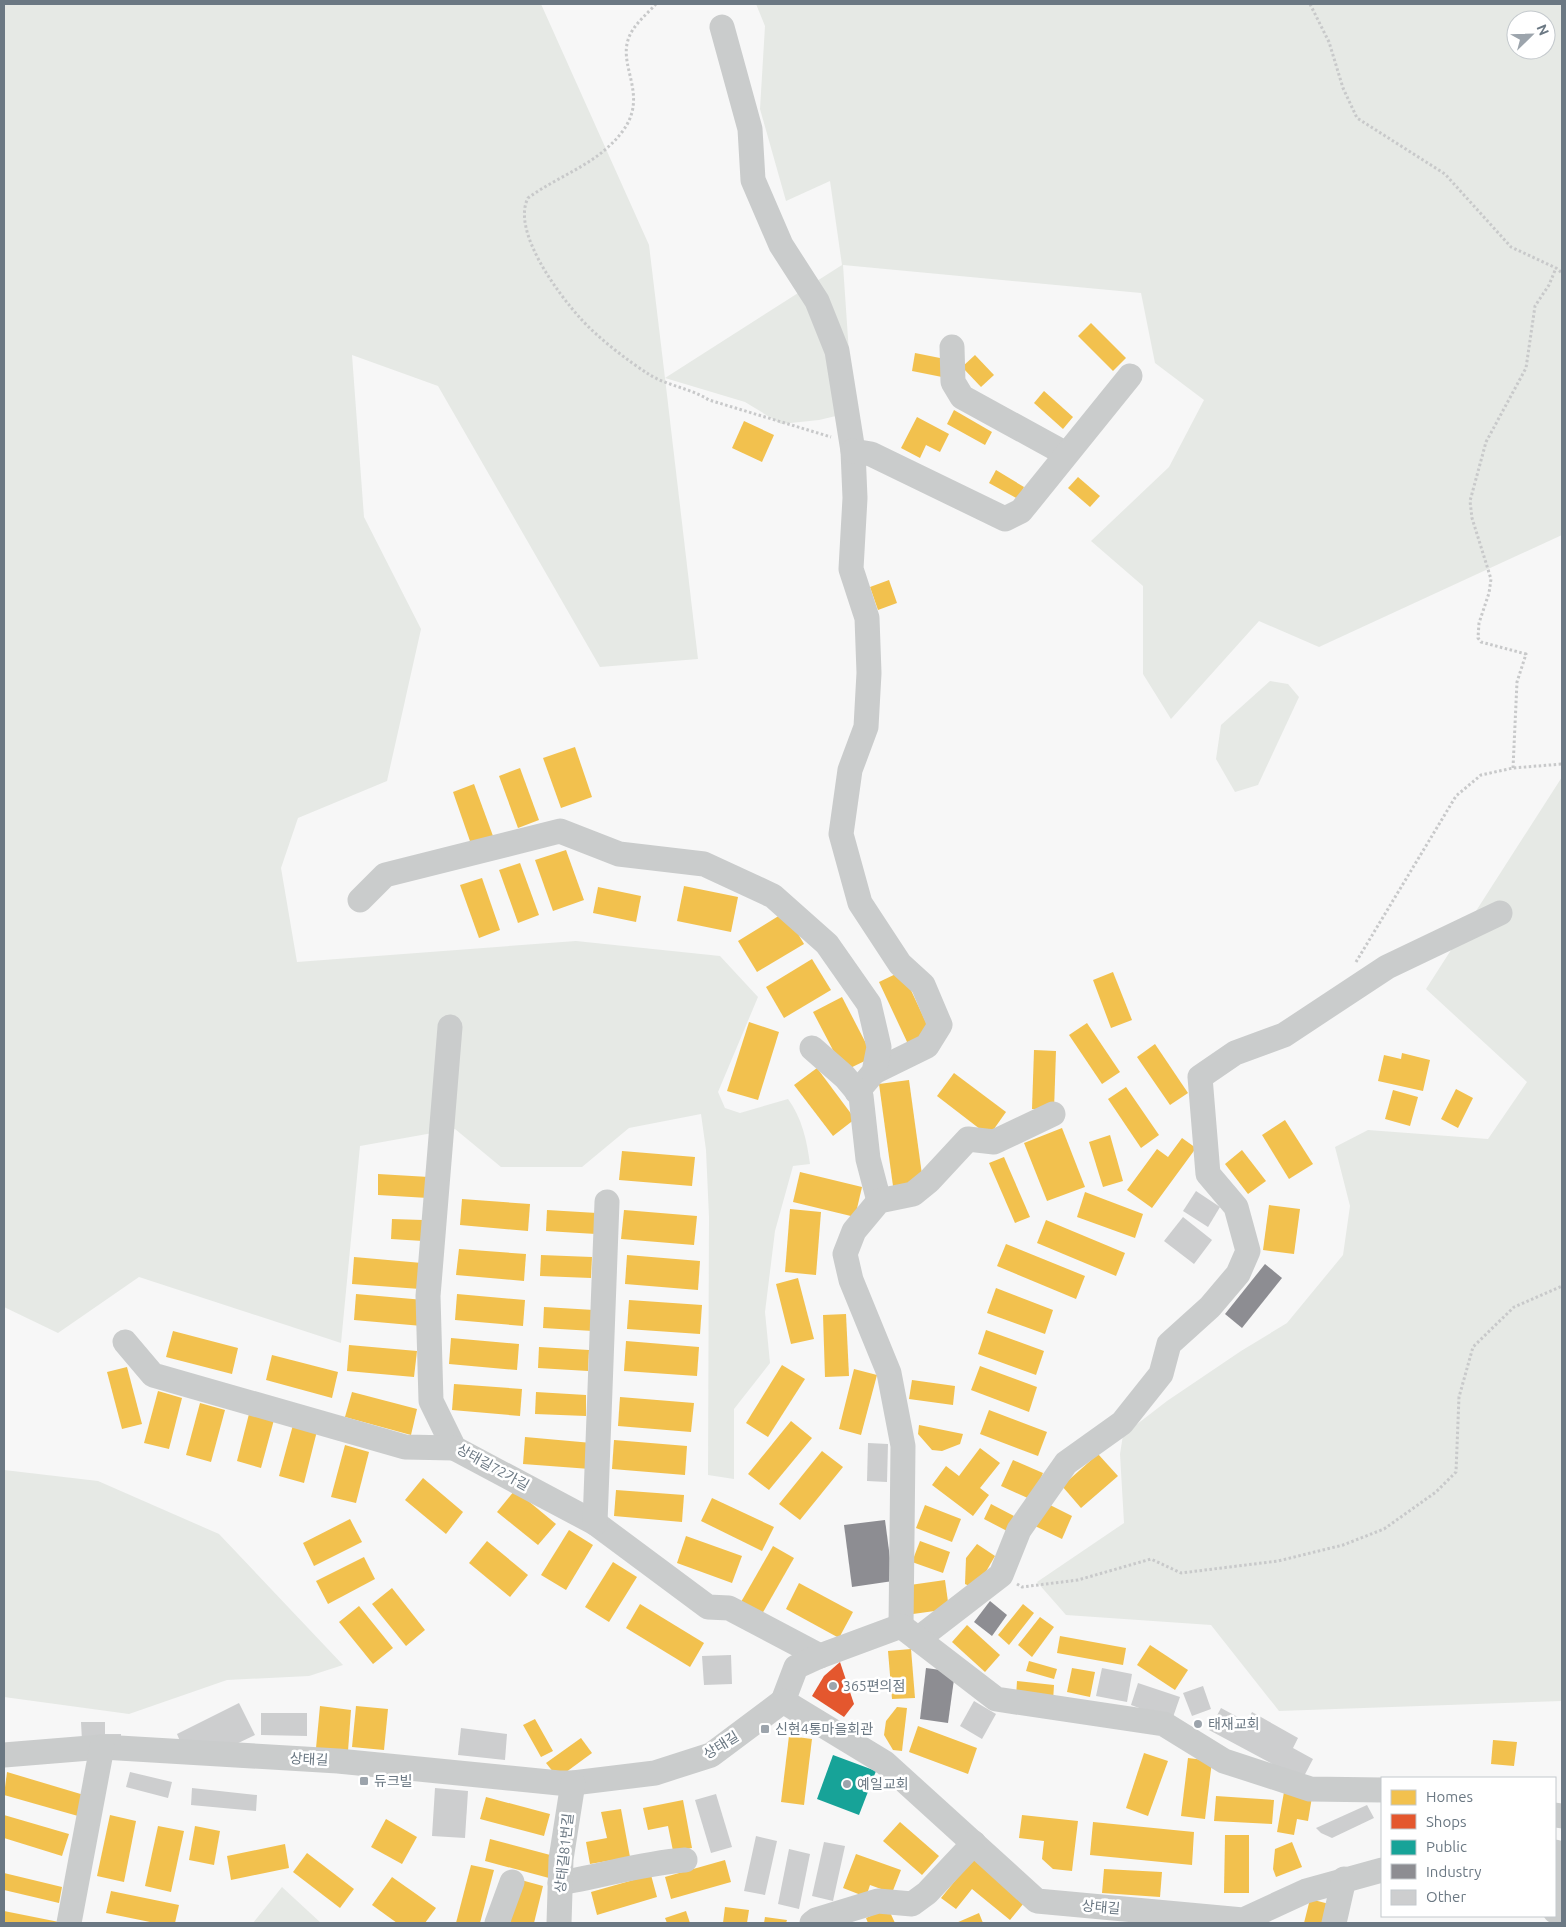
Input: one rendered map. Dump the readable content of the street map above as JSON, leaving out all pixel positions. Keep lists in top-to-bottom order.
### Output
{
  "streets": {
    "street": ["상태길72가길", "상태길", "상태길81번길"]
  },
  "crossings": [
    ["상태길", "상태길81번길"]
  ],
  "places": {
    "other": ["365편의점", "태재교회", "예일교회"],
    "transit": ["신현4통마을회관", "듀크빌"]
  },
  "legend": [
    "Homes",
    "Shops",
    "Public",
    "Industry",
    "Other"
  ],
  "north": "top right"
}
